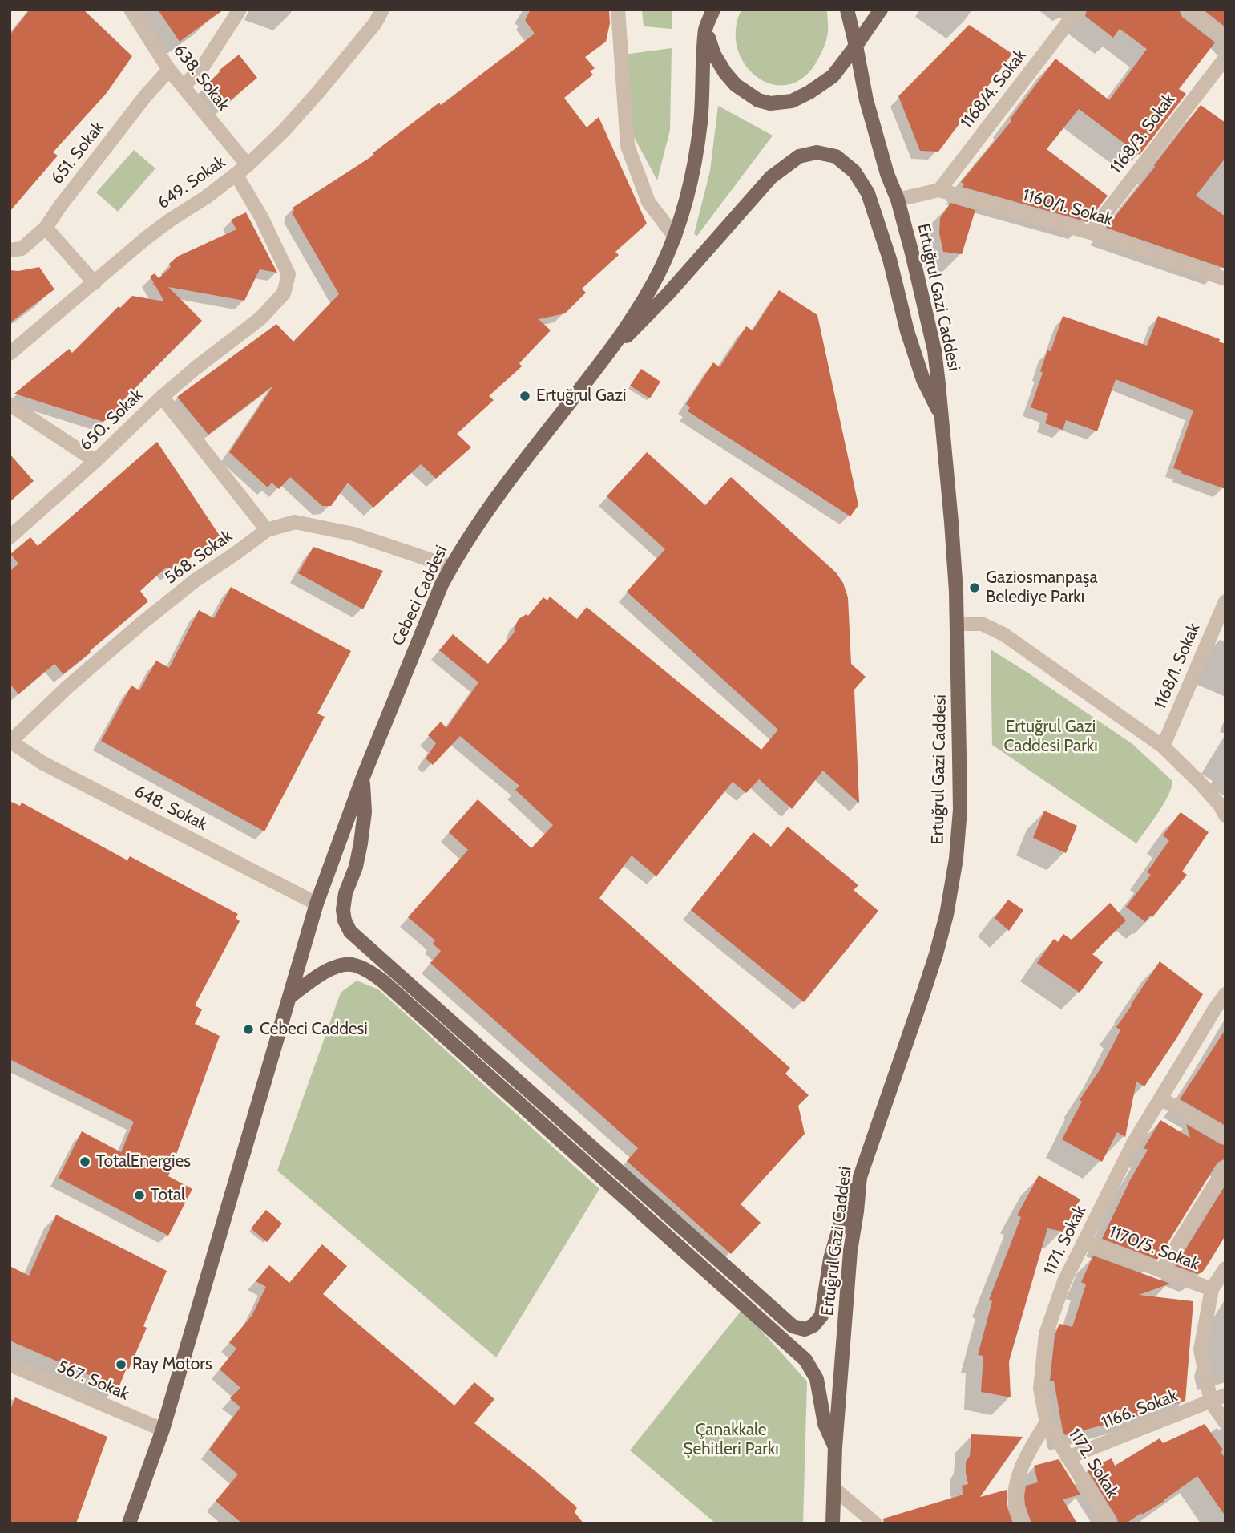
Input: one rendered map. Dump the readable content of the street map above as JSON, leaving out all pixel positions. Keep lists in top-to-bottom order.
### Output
{
  "streets": {
    "main road": ["Ertuğrul Gazi Caddesi", "Cebeci Caddesi"],
    "street": [
      "638. Sokak",
      "1168/4. Sokak",
      "1168/3. Sokak",
      "651. Sokak",
      "649. Sokak",
      "1160/1. Sokak",
      "650. Sokak",
      "568. Sokak",
      "1168/1. Sokak",
      "648. Sokak",
      "1171. Sokak",
      "1170/5. Sokak",
      "567. Sokak",
      "1166. Sokak",
      "1172. Sokak"
    ]
  },
  "crossings": [
    ["638. Sokak", "651. Sokak"],
    ["638. Sokak", "649. Sokak"],
    ["1168/4. Sokak", "1160/1. Sokak"],
    ["1168/3. Sokak", "1160/1. Sokak"],
    ["1160/1. Sokak", "Ertuğrul Gazi Caddesi"],
    ["650. Sokak", "568. Sokak"],
    ["568. Sokak", "Cebeci Caddesi"],
    ["568. Sokak", "648. Sokak"],
    ["Cebeci Caddesi", "648. Sokak"],
    ["Cebeci Caddesi", "567. Sokak"],
    ["1171. Sokak", "1170/5. Sokak"],
    ["1171. Sokak", "1172. Sokak"],
    ["1166. Sokak", "1172. Sokak"]
  ],
  "parks": ["Ertuğrul Gazi Caddesi Parkı", "Çanakkale Şehitleri Parkı"],
  "places": [
    "Ertuğrul Gazi",
    "Gaziosmanpaşa Belediye Parkı",
    "Cebeci Caddesi",
    "TotalEnergies",
    "Total",
    "Ray Motors"
  ]
}
